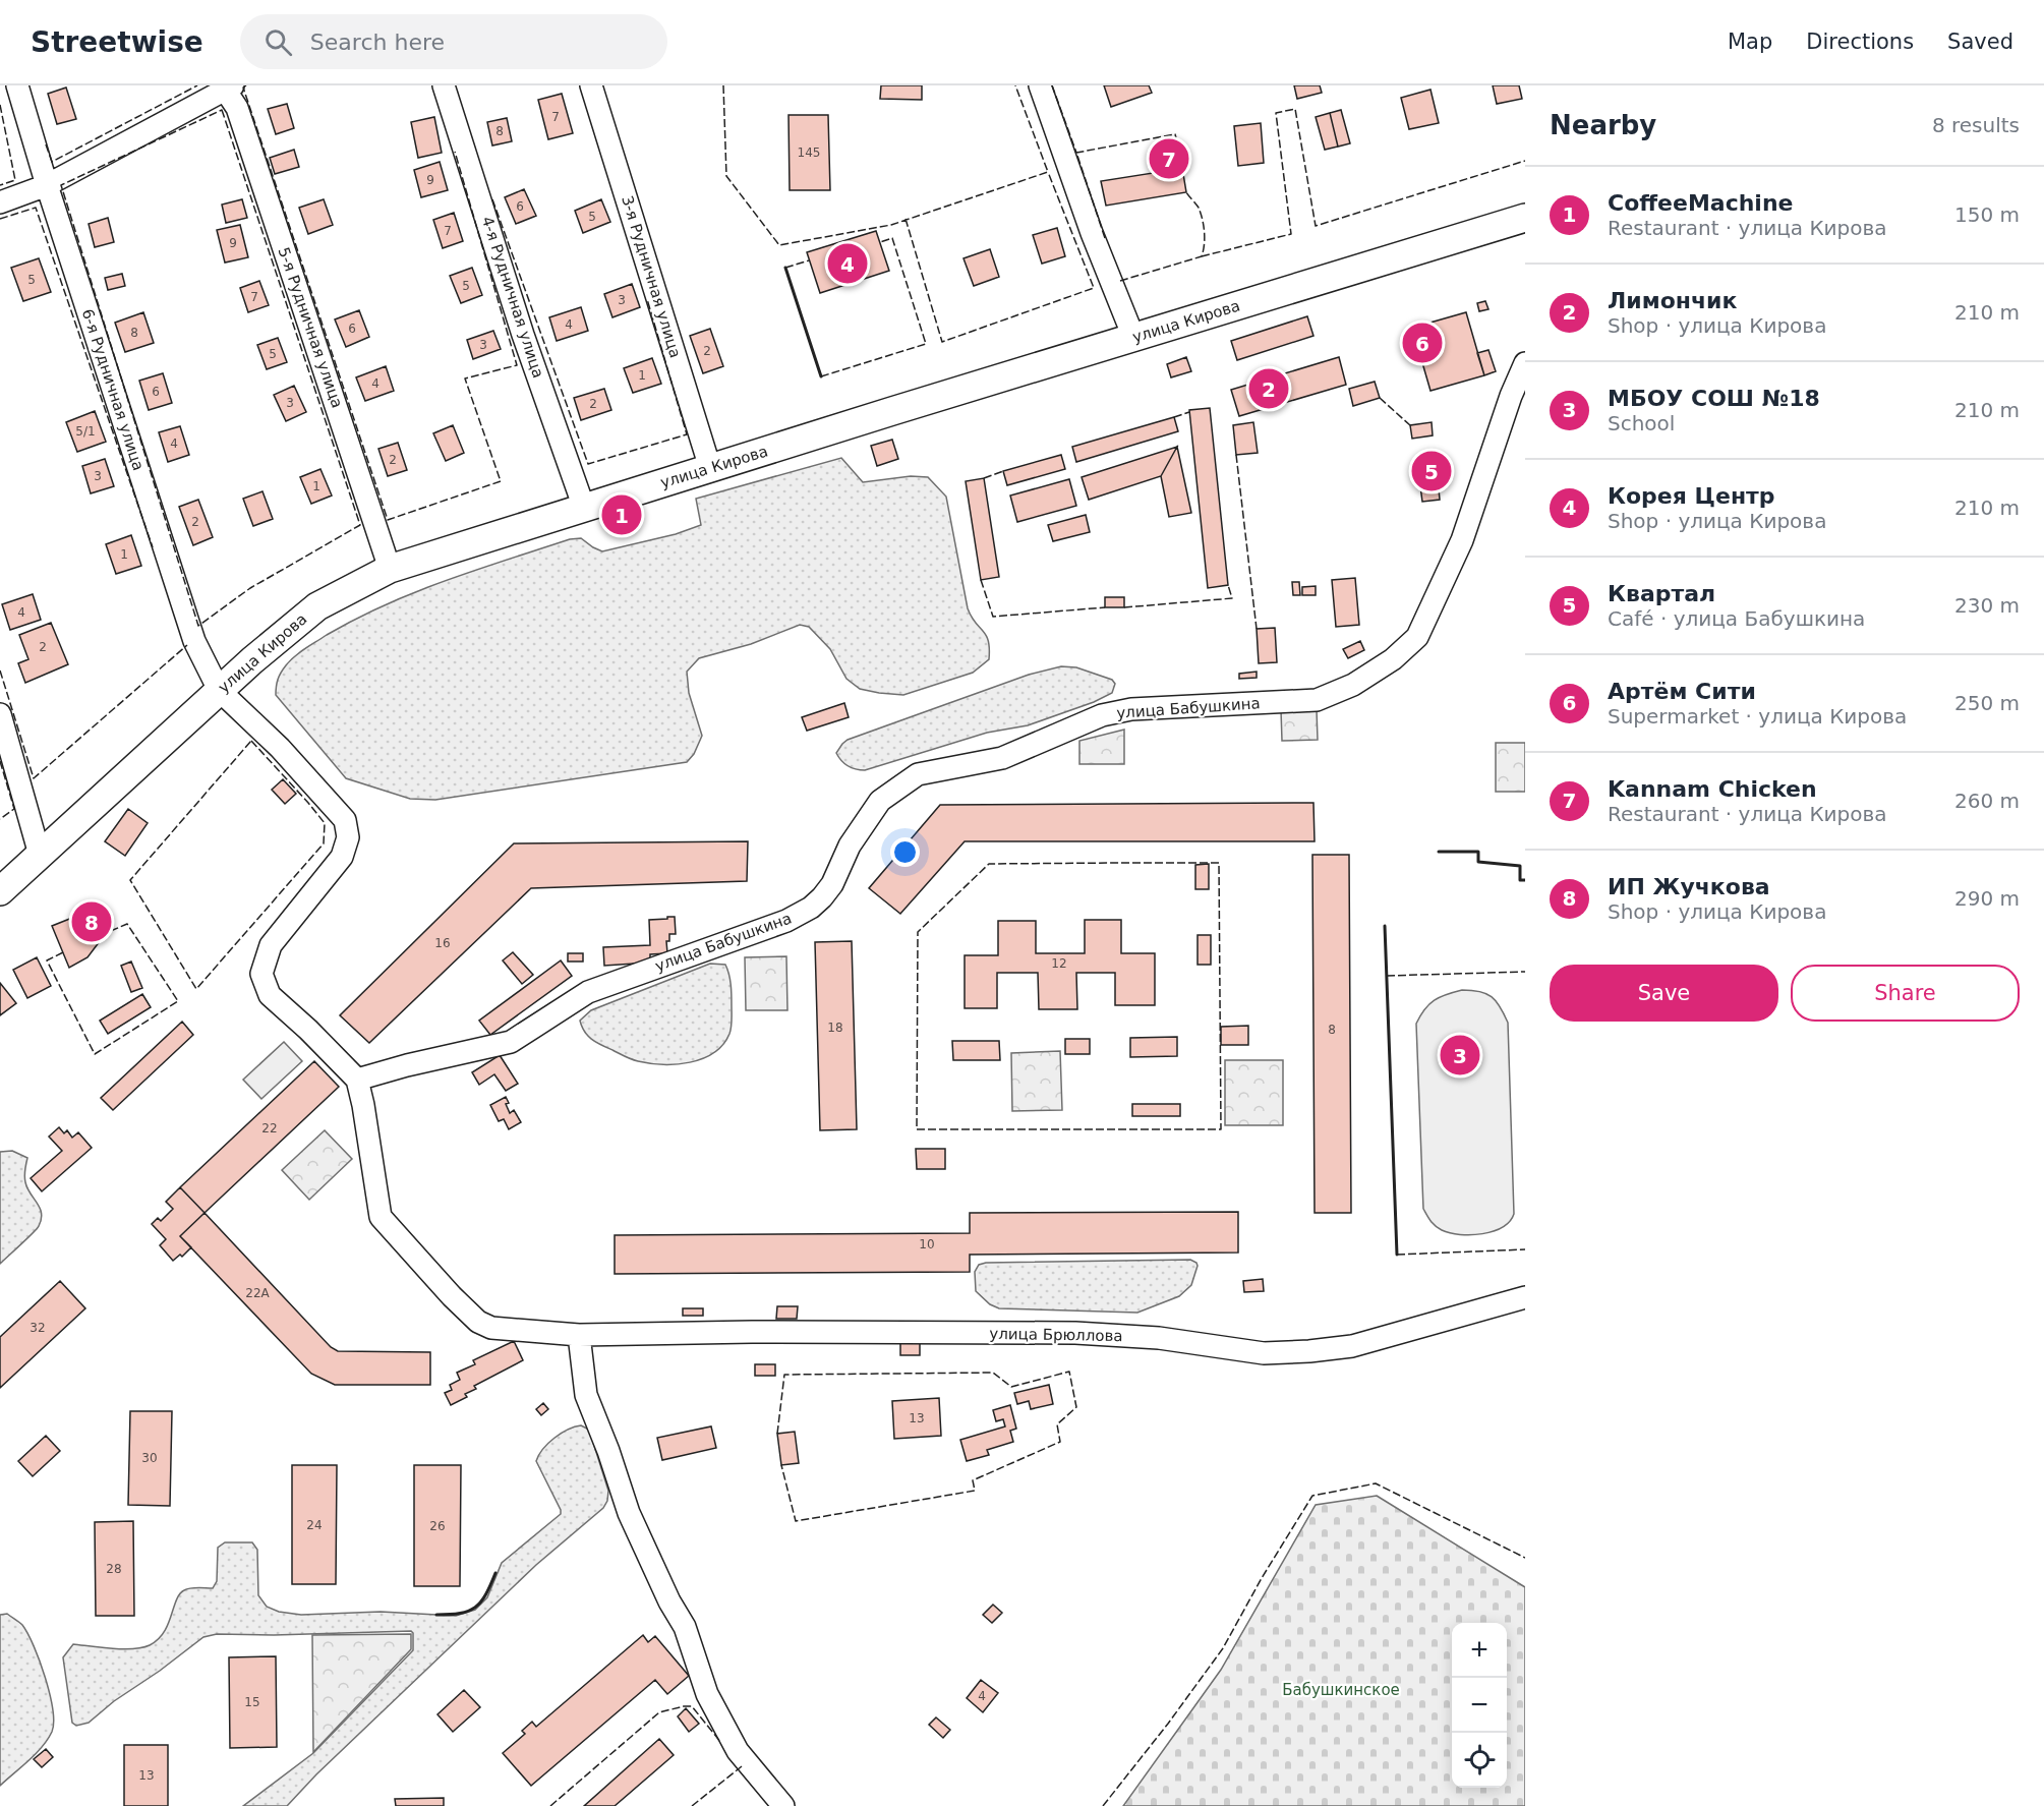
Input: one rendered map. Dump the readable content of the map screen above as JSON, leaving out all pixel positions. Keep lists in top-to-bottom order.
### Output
{
  "streets": {
    "main road": ["улица Кирова"],
    "street": [
      "3-я Рудничная улица",
      "4-я Рудничная улица",
      "5-я Рудничная улица",
      "6-я Рудничная улица",
      "улица Бабушкина",
      "улица Брюллова"
    ]
  },
  "crossings": [
    ["3-я Рудничная улица", "улица Кирова"],
    ["4-я Рудничная улица", "улица Кирова"],
    ["улица Кирова", "5-я Рудничная улица"],
    ["улица Кирова", "6-я Рудничная улица"]
  ],
  "parks": ["Бабушкинское"],
  "house_numbers": [
    "7",
    "8",
    "145",
    "9",
    "6",
    "5",
    "7",
    "9",
    "5",
    "5",
    "7",
    "3",
    "4",
    "6",
    "8",
    "3",
    "2",
    "5",
    "1",
    "4",
    "6",
    "3",
    "2",
    "5/1",
    "4",
    "2",
    "3",
    "1",
    "2",
    "1",
    "4",
    "2",
    "16",
    "12",
    "18",
    "8",
    "22",
    "10",
    "22А",
    "32",
    "13",
    "30",
    "24",
    "26",
    "28",
    "4",
    "15",
    "13"
  ],
  "page": {
    "header": "Streetwise",
    "search": "Search here",
    "nav": ["Map", "Directions", "Saved"],
    "heading": ["Nearby", "8 results"],
    "pins": [
      "7",
      "4",
      "6",
      "2",
      "5",
      "1",
      "8",
      "3"
    ],
    "list": [
      {
        "mark": "1",
        "name": "CoffeeMachine",
        "note": "Restaurant · улица Кирова",
        "value": "150 m"
      },
      {
        "mark": "2",
        "name": "Лимончик",
        "note": "Shop · улица Кирова",
        "value": "210 m"
      },
      {
        "mark": "3",
        "name": "МБОУ СОШ №18",
        "note": "School",
        "value": "210 m"
      },
      {
        "mark": "4",
        "name": "Корея Центр",
        "note": "Shop · улица Кирова",
        "value": "210 m"
      },
      {
        "mark": "5",
        "name": "Квартал",
        "note": "Café · улица Бабушкина",
        "value": "230 m"
      },
      {
        "mark": "6",
        "name": "Артём Сити",
        "note": "Supermarket · улица Кирова",
        "value": "250 m"
      },
      {
        "mark": "7",
        "name": "Kannam Chicken",
        "note": "Restaurant · улица Кирова",
        "value": "260 m"
      },
      {
        "mark": "8",
        "name": "ИП Жучкова",
        "note": "Shop · улица Кирова",
        "value": "290 m"
      }
    ],
    "buttons": ["Save", "Share"],
    "map_buttons": ["+", "−"]
  }
}
